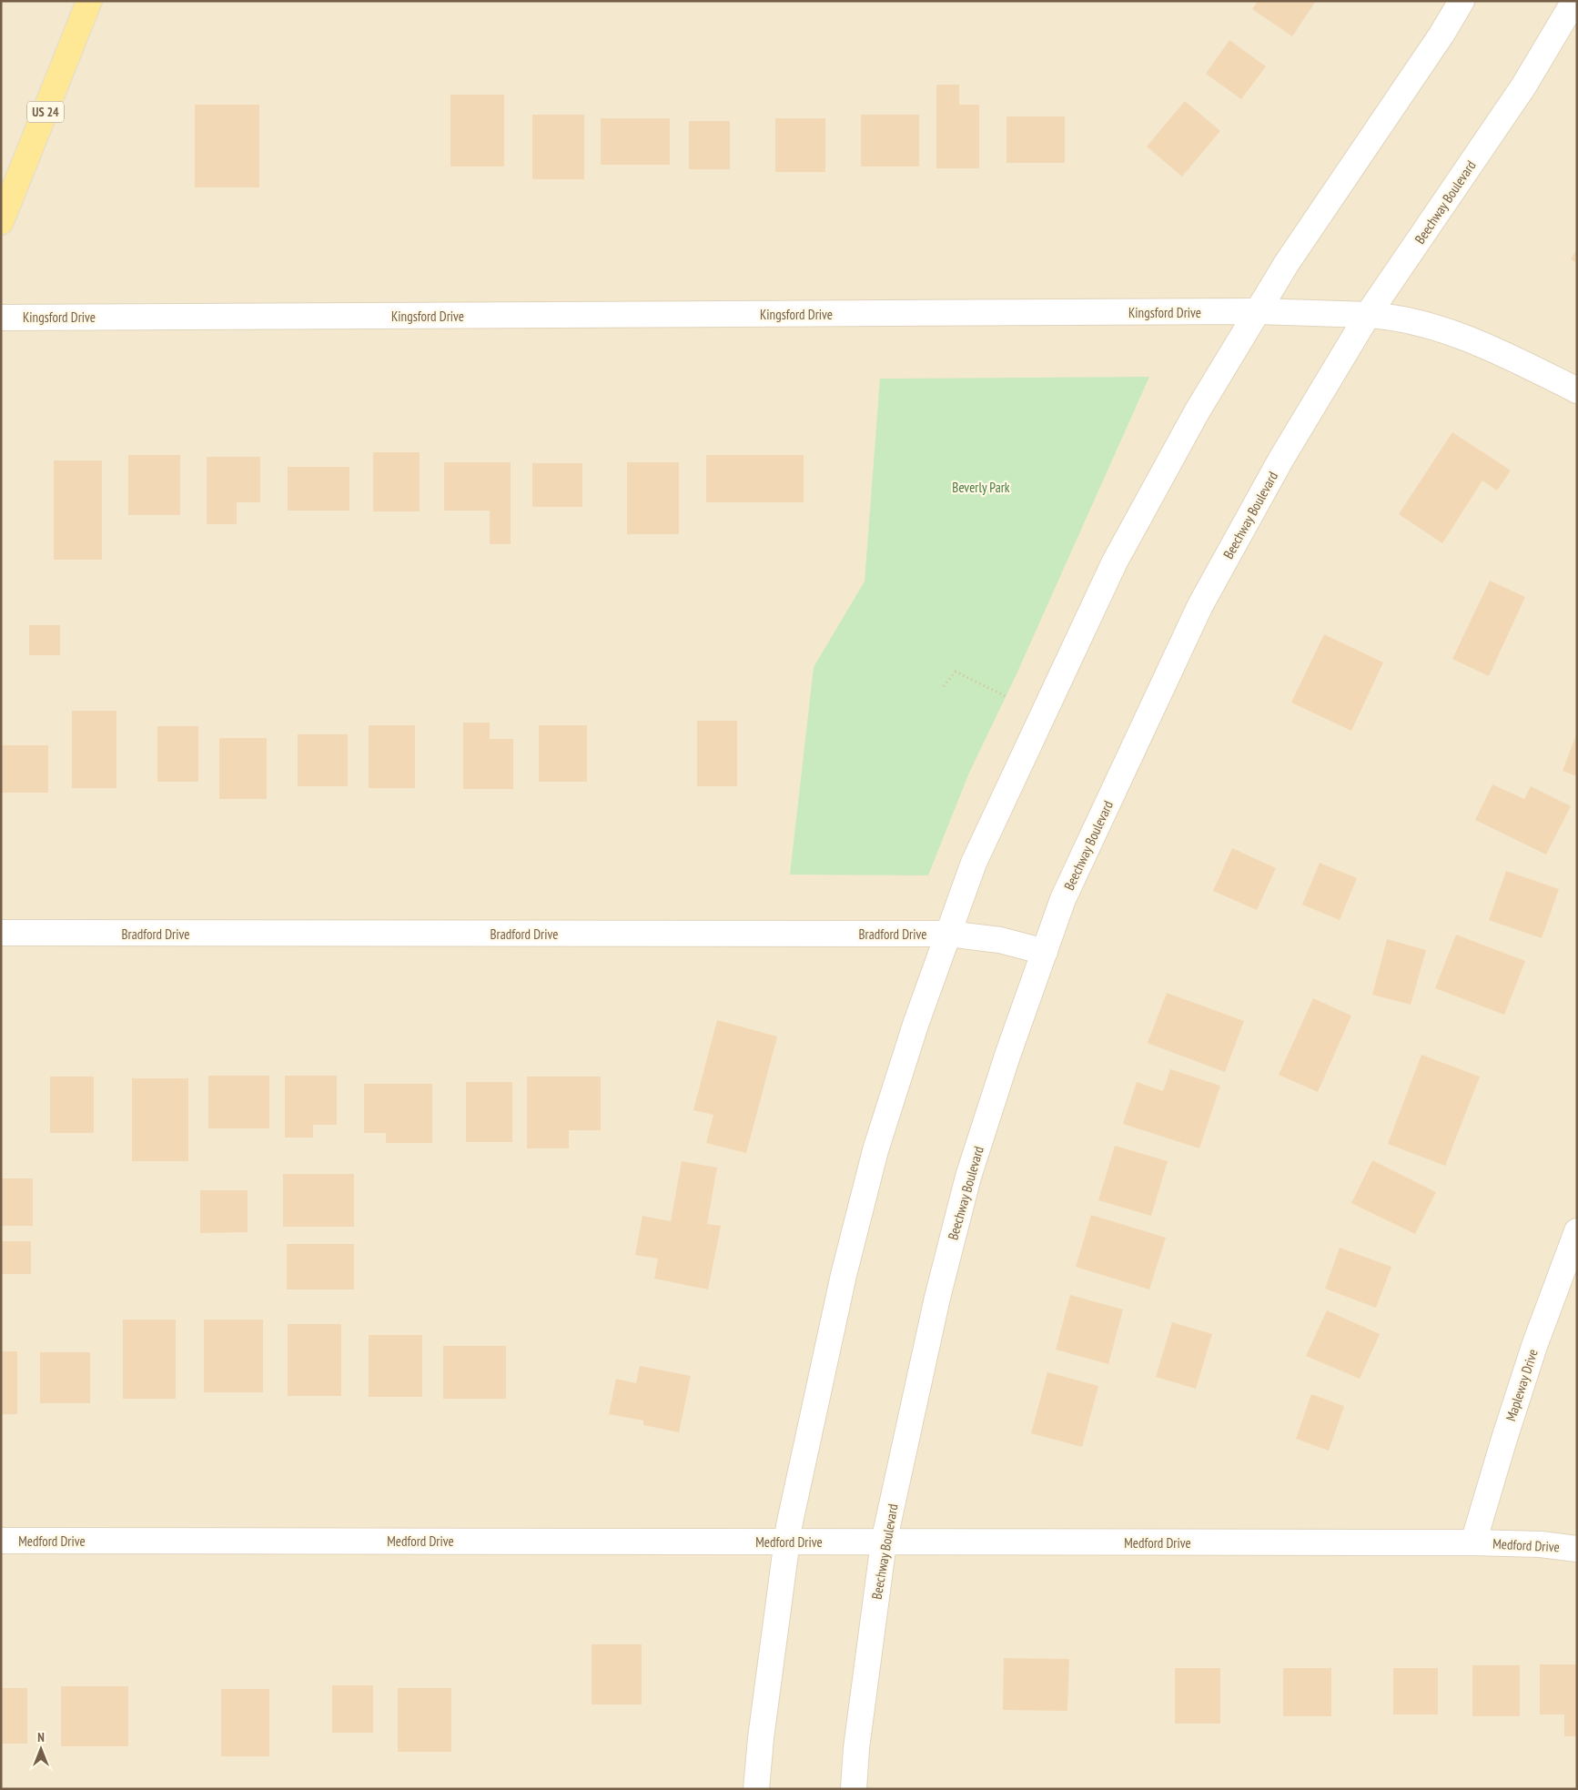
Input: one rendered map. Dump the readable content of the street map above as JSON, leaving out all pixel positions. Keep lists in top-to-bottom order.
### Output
{
  "streets": {
    "main road": ["US 24"],
    "street": [
      "Beechway Boulevard",
      "Kingsford Drive",
      "Bradford Drive",
      "Mapleway Drive",
      "Medford Drive"
    ]
  },
  "crossings": [
    ["Beechway Boulevard", "Kingsford Drive"],
    ["Beechway Boulevard", "Bradford Drive"],
    ["Beechway Boulevard", "Medford Drive"],
    ["Mapleway Drive", "Medford Drive"]
  ],
  "parks": ["Beverly Park"],
  "north": "top"
}
